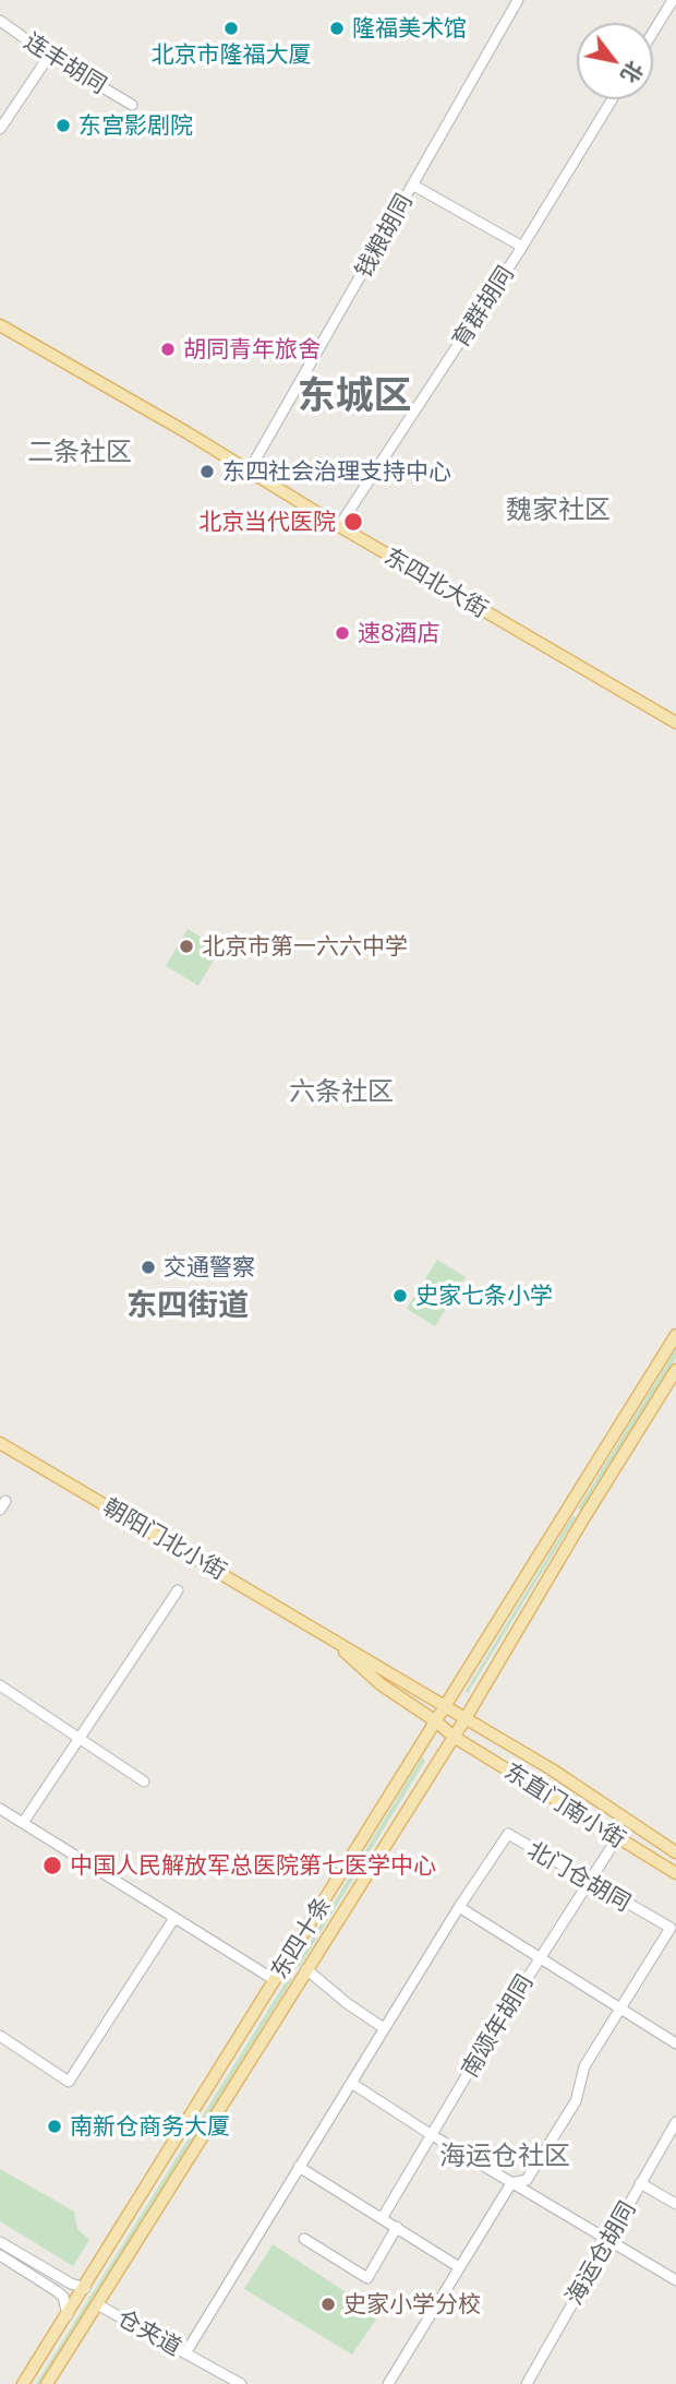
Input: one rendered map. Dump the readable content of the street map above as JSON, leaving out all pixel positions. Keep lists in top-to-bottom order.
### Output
{
  "streets": {
    "main road": [
      "东四北大街",
      "朝阳门北小街",
      "东直门南小街",
      "东四十条"
    ],
    "street": [
      "连丰胡同",
      "钱粮胡同",
      "育群胡同",
      "北门仓胡同",
      "南颂年胡同",
      "海运仓胡同",
      "仓夹道"
    ]
  },
  "crossings": [
    ["钱粮胡同", "东四北大街"],
    ["育群胡同", "东四北大街"],
    ["朝阳门北小街", "东直门南小街"],
    ["朝阳门北小街", "东四十条"],
    ["东直门南小街", "东四十条"],
    ["东直门南小街", "南颂年胡同"],
    ["北门仓胡同", "南颂年胡同"],
    ["北门仓胡同", "仓夹道"],
    ["东四十条", "仓夹道"]
  ],
  "districts": [
    "东城区",
    "二条社区",
    "魏家社区",
    "六条社区",
    "东四街道",
    "海运仓社区"
  ],
  "places": [
    "北京市隆福大厦",
    "隆福美术馆",
    "东宫影剧院",
    "胡同青年旅舍",
    "东四社会治理支持中心",
    "北京当代医院",
    "速8酒店",
    "北京市第一六六中学",
    "交通警察",
    "史家七条小学",
    "中国人民解放军总医院第七医学中心",
    "南新仓商务大厦",
    "史家小学分校"
  ],
  "north": "bottom right"
}
